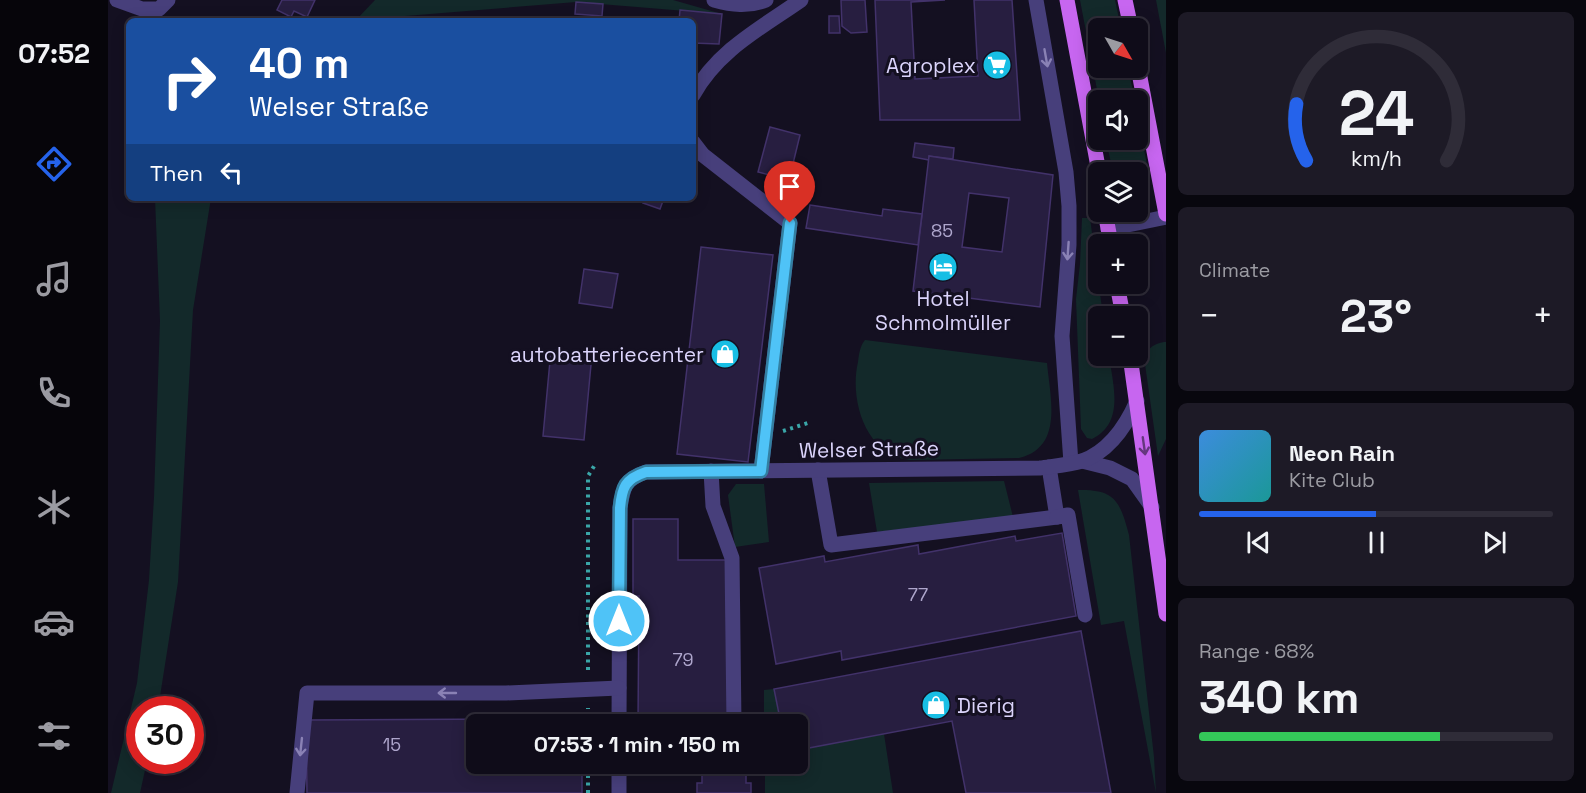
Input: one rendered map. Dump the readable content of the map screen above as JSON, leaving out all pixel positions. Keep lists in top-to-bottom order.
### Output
{
  "streets": {
    "street": ["Welser Straße"]
  },
  "places": {
    "supermarket": ["Agroplex"],
    "hotel": ["Hotel Schmolmüller"],
    "shop": ["autobatteriecenter", "Dierig"]
  },
  "house_numbers": [
    "85",
    "77",
    "79",
    "15"
  ],
  "north": "bottom right",
  "page": {
    "tabs": "07:52",
    "map_buttons": ["+", "−"],
    "turn": ["40 m", "Welser Straße"],
    "then": "Then",
    "tile": [
      "Climate",
      ["Range · 68%", "340 km"]
    ],
    "heat": ["−", "23°", "+"],
    "song": ["Neon Rain", "Kite Club"],
    "limit": "30",
    "trip": "07:53 · 1 min · 150 m",
    "gauge": ["24", "km/h"]
  }
}
